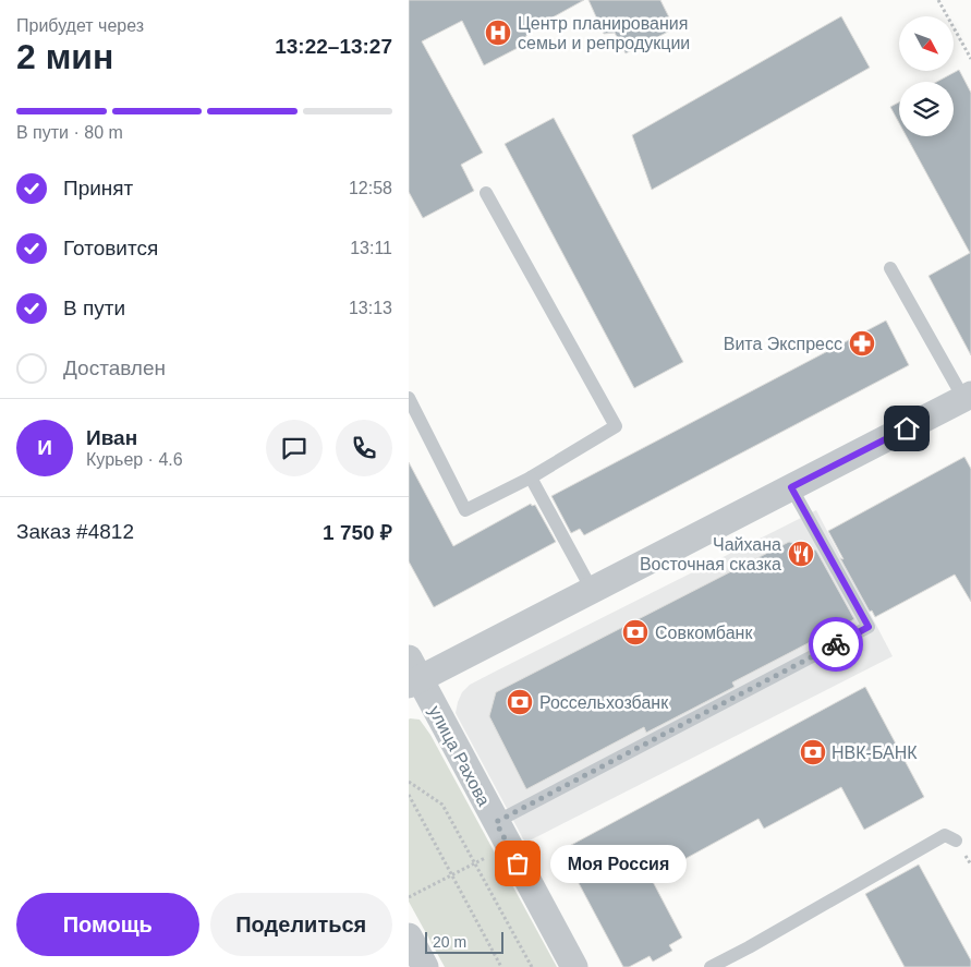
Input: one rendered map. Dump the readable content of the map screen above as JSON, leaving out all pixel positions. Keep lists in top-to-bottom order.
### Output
{
  "streets": {
    "street": ["улица Рахова"]
  },
  "places": {
    "hospital": ["Центр планирования семьи и репродукции"],
    "pharmacy": ["Вита Экспресс"],
    "restaurant": ["Чайхана Восточная сказка"],
    "bank": ["Совкомбанк", "Россельхозбанк", "НВК-БАНК"],
    "other": ["Моя Россия"]
  },
  "scale_bar": "20 m",
  "north": "bottom right",
  "page": {
    "heading": ["2 мин", "Прибудет через", "13:22–13:27"],
    "panel": [
      "Иван",
      "Курьер · 4.6",
      "Заказ #4812",
      "1 750 ₽"
    ],
    "bar": "В пути · 80 m",
    "list": [
      ["Принят", "12:58"],
      ["Готовится", "13:11"],
      ["В пути", "13:13"],
      "Доставлен"
    ],
    "round": "И",
    "bubble": "Моя Россия",
    "buttons": ["Помощь", "Поделиться"],
    "scale": "20 m"
  }
}
